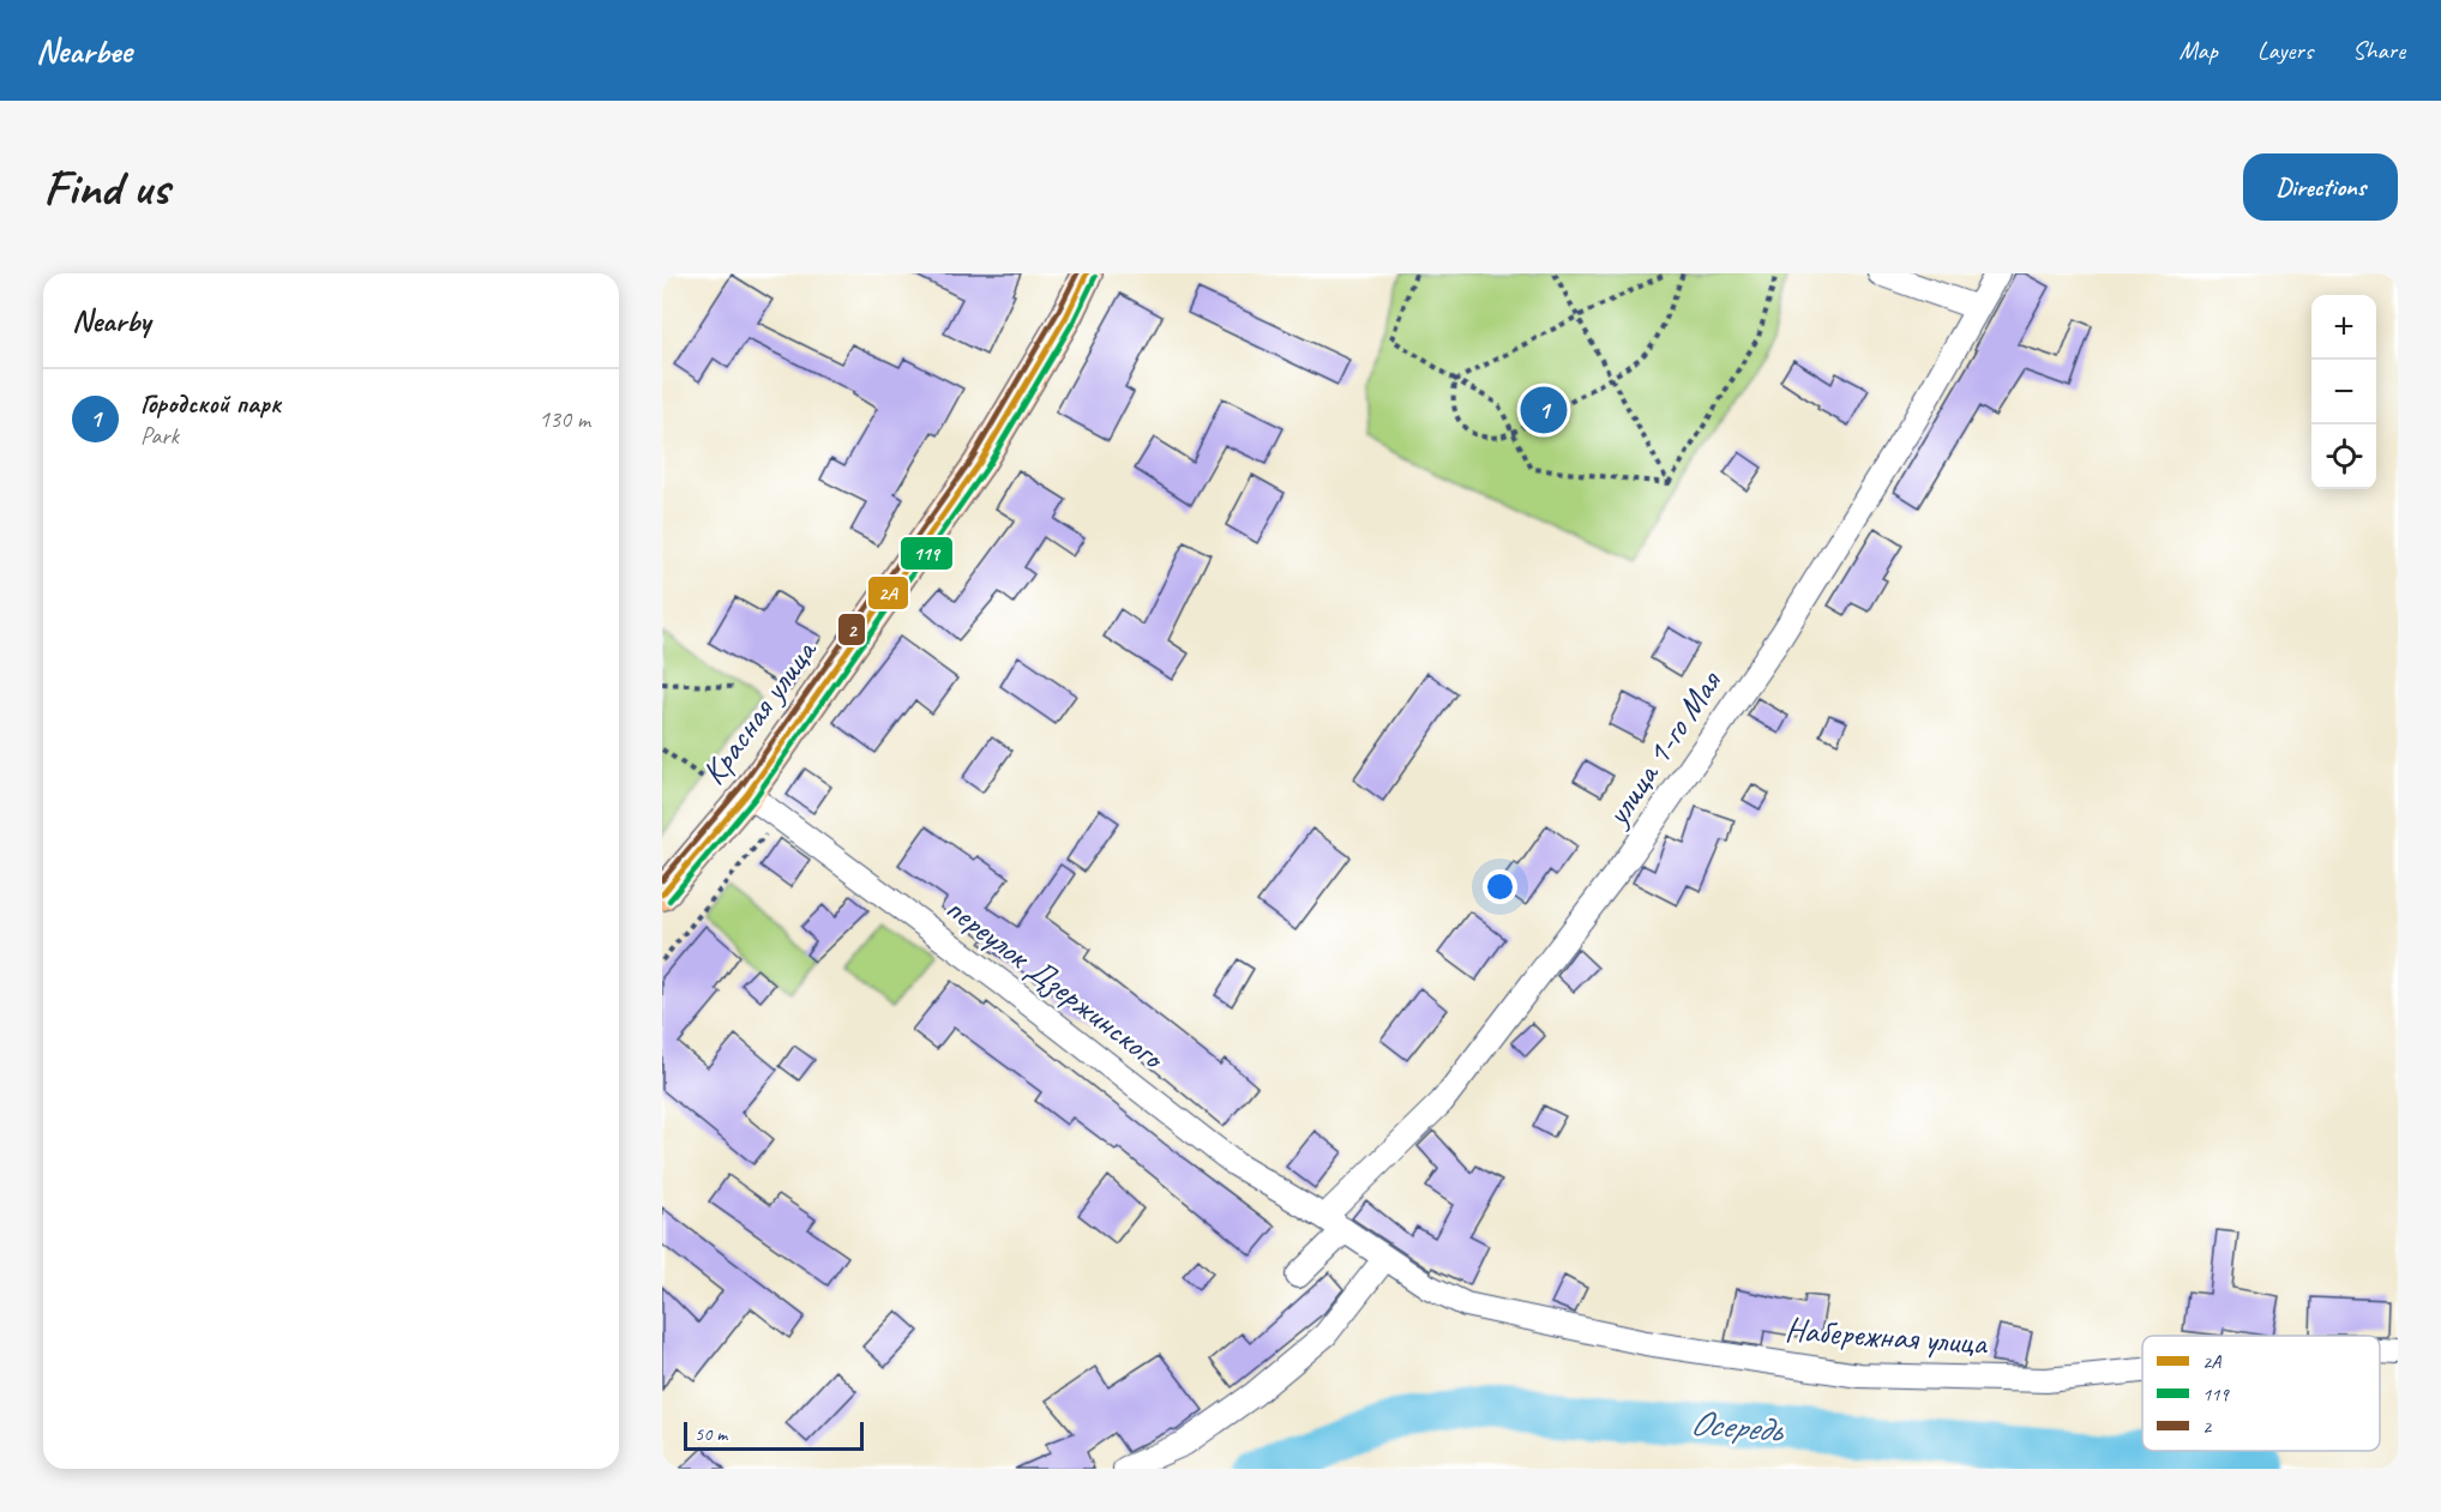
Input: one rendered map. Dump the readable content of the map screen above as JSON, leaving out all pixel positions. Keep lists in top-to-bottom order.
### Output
{
  "streets": {
    "main road": ["Красная улица"],
    "street": ["улица 1-го Мая", "переулок Дзержинского", "Набережная улица"]
  },
  "crossings": [
    ["Красная улица", "переулок Дзержинского"],
    ["улица 1-го Мая", "переулок Дзержинского"],
    ["улица 1-го Мая", "Набережная улица"],
    ["переулок Дзержинского", "Набережная улица"]
  ],
  "water": ["Осередь"],
  "lines": ["transit line 2А", "transit line 2", "transit line 119"],
  "legend": ["2А", "119", "2"],
  "scale_bar": "50 m",
  "page": {
    "header": "Nearbee",
    "nav": ["Map", "Layers", "Share"],
    "buttons": "Directions",
    "title": "Find us",
    "heading": "Nearby",
    "map_buttons": ["+", "−"],
    "list": [
      {
        "mark": "1",
        "name": "Городской парк",
        "note": "Park",
        "value": "130 m"
      }
    ],
    "pins": "1",
    "scale": "50 m"
  }
}
